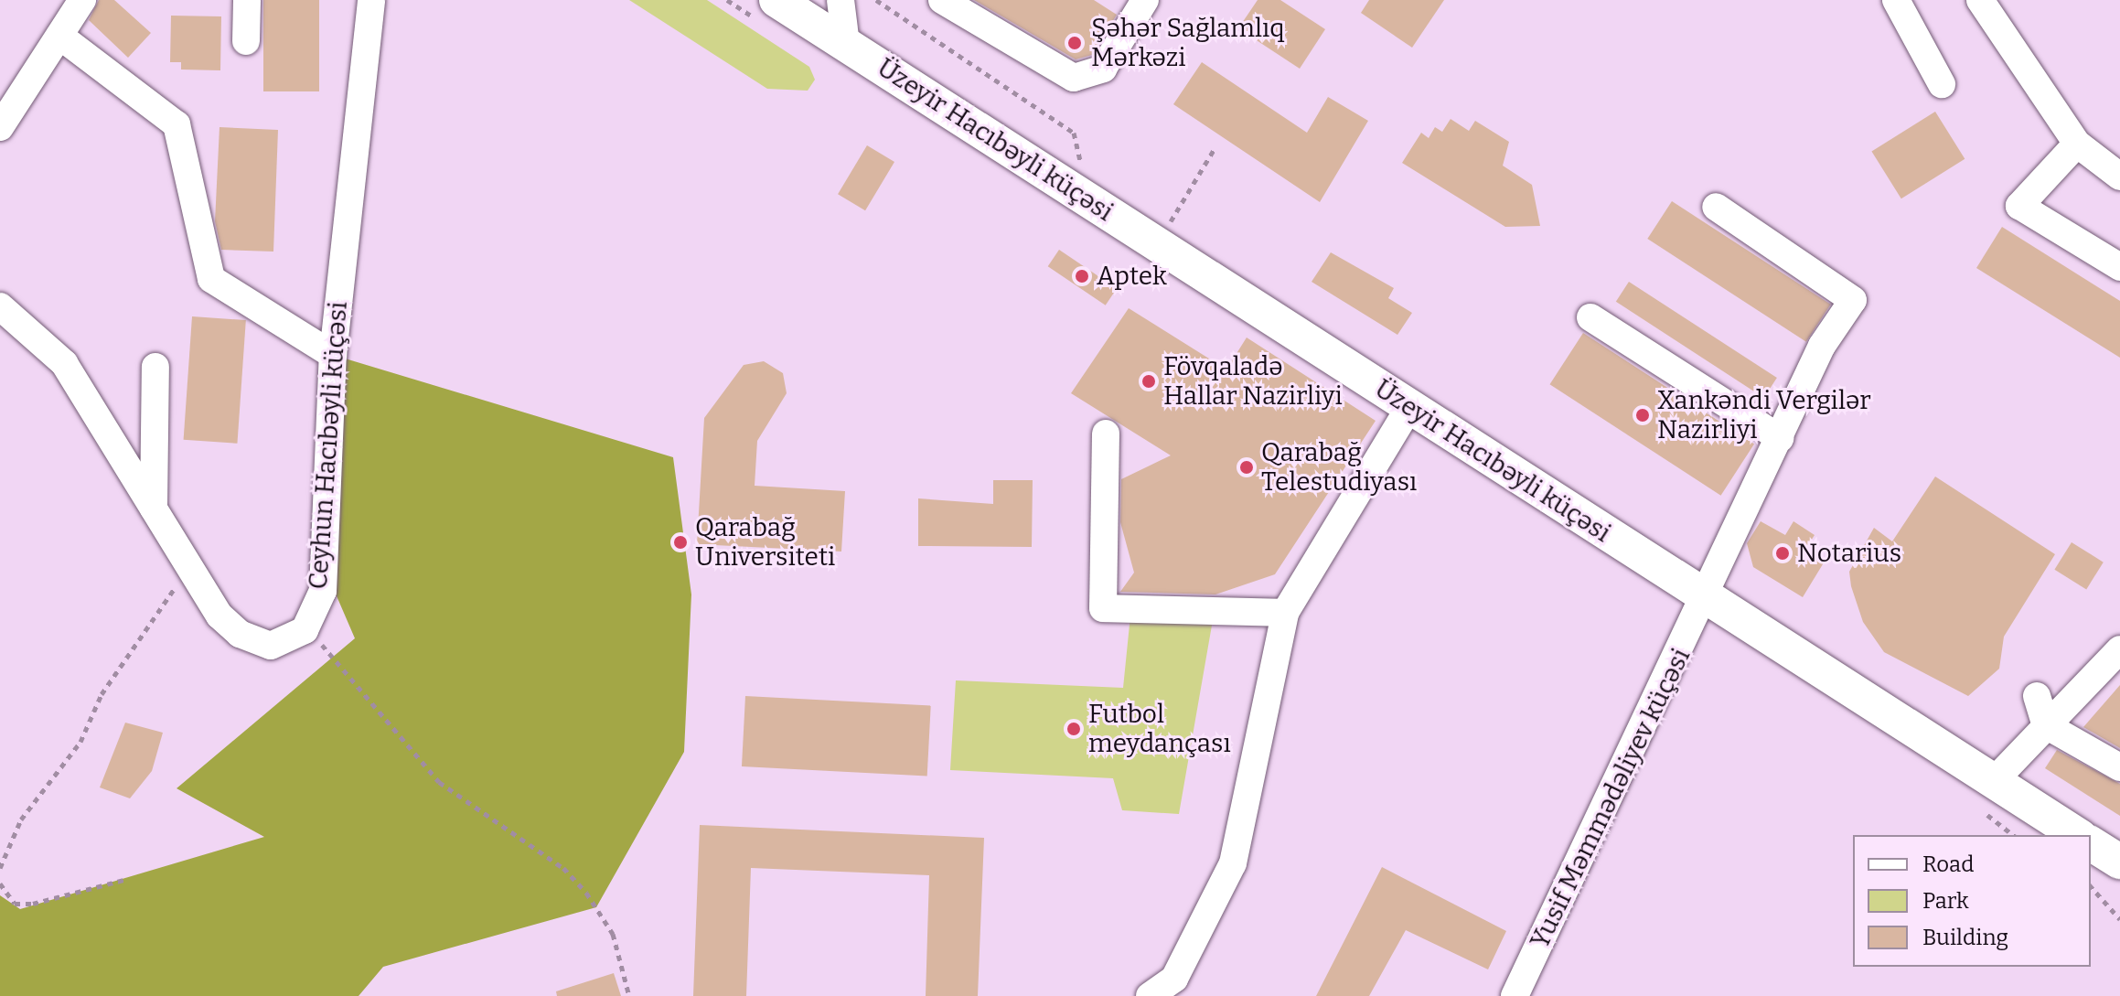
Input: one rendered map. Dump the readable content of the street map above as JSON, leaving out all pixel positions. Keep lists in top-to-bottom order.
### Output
{
  "streets": {
    "main road": ["Üzeyir Hacıbəyli küçəsi"],
    "street": ["Ceyhun Hacıbəyli küçəsi", "Yusif Məmmədəliyev küçəsi"]
  },
  "crossings": [
    ["Üzeyir Hacıbəyli küçəsi", "Yusif Məmmədəliyev küçəsi"]
  ],
  "places": [
    "Şəhər Sağlamlıq Mərkəzi",
    "Aptek",
    "Fövqaladə Hallar Nazirliyi",
    "Xankəndi Vergilər Nazirliyi",
    "Qarabağ Telestudiyası",
    "Qarabağ Universiteti",
    "Notarius",
    "Futbol meydançası"
  ],
  "legend": ["Road", "Park", "Building"]
}
